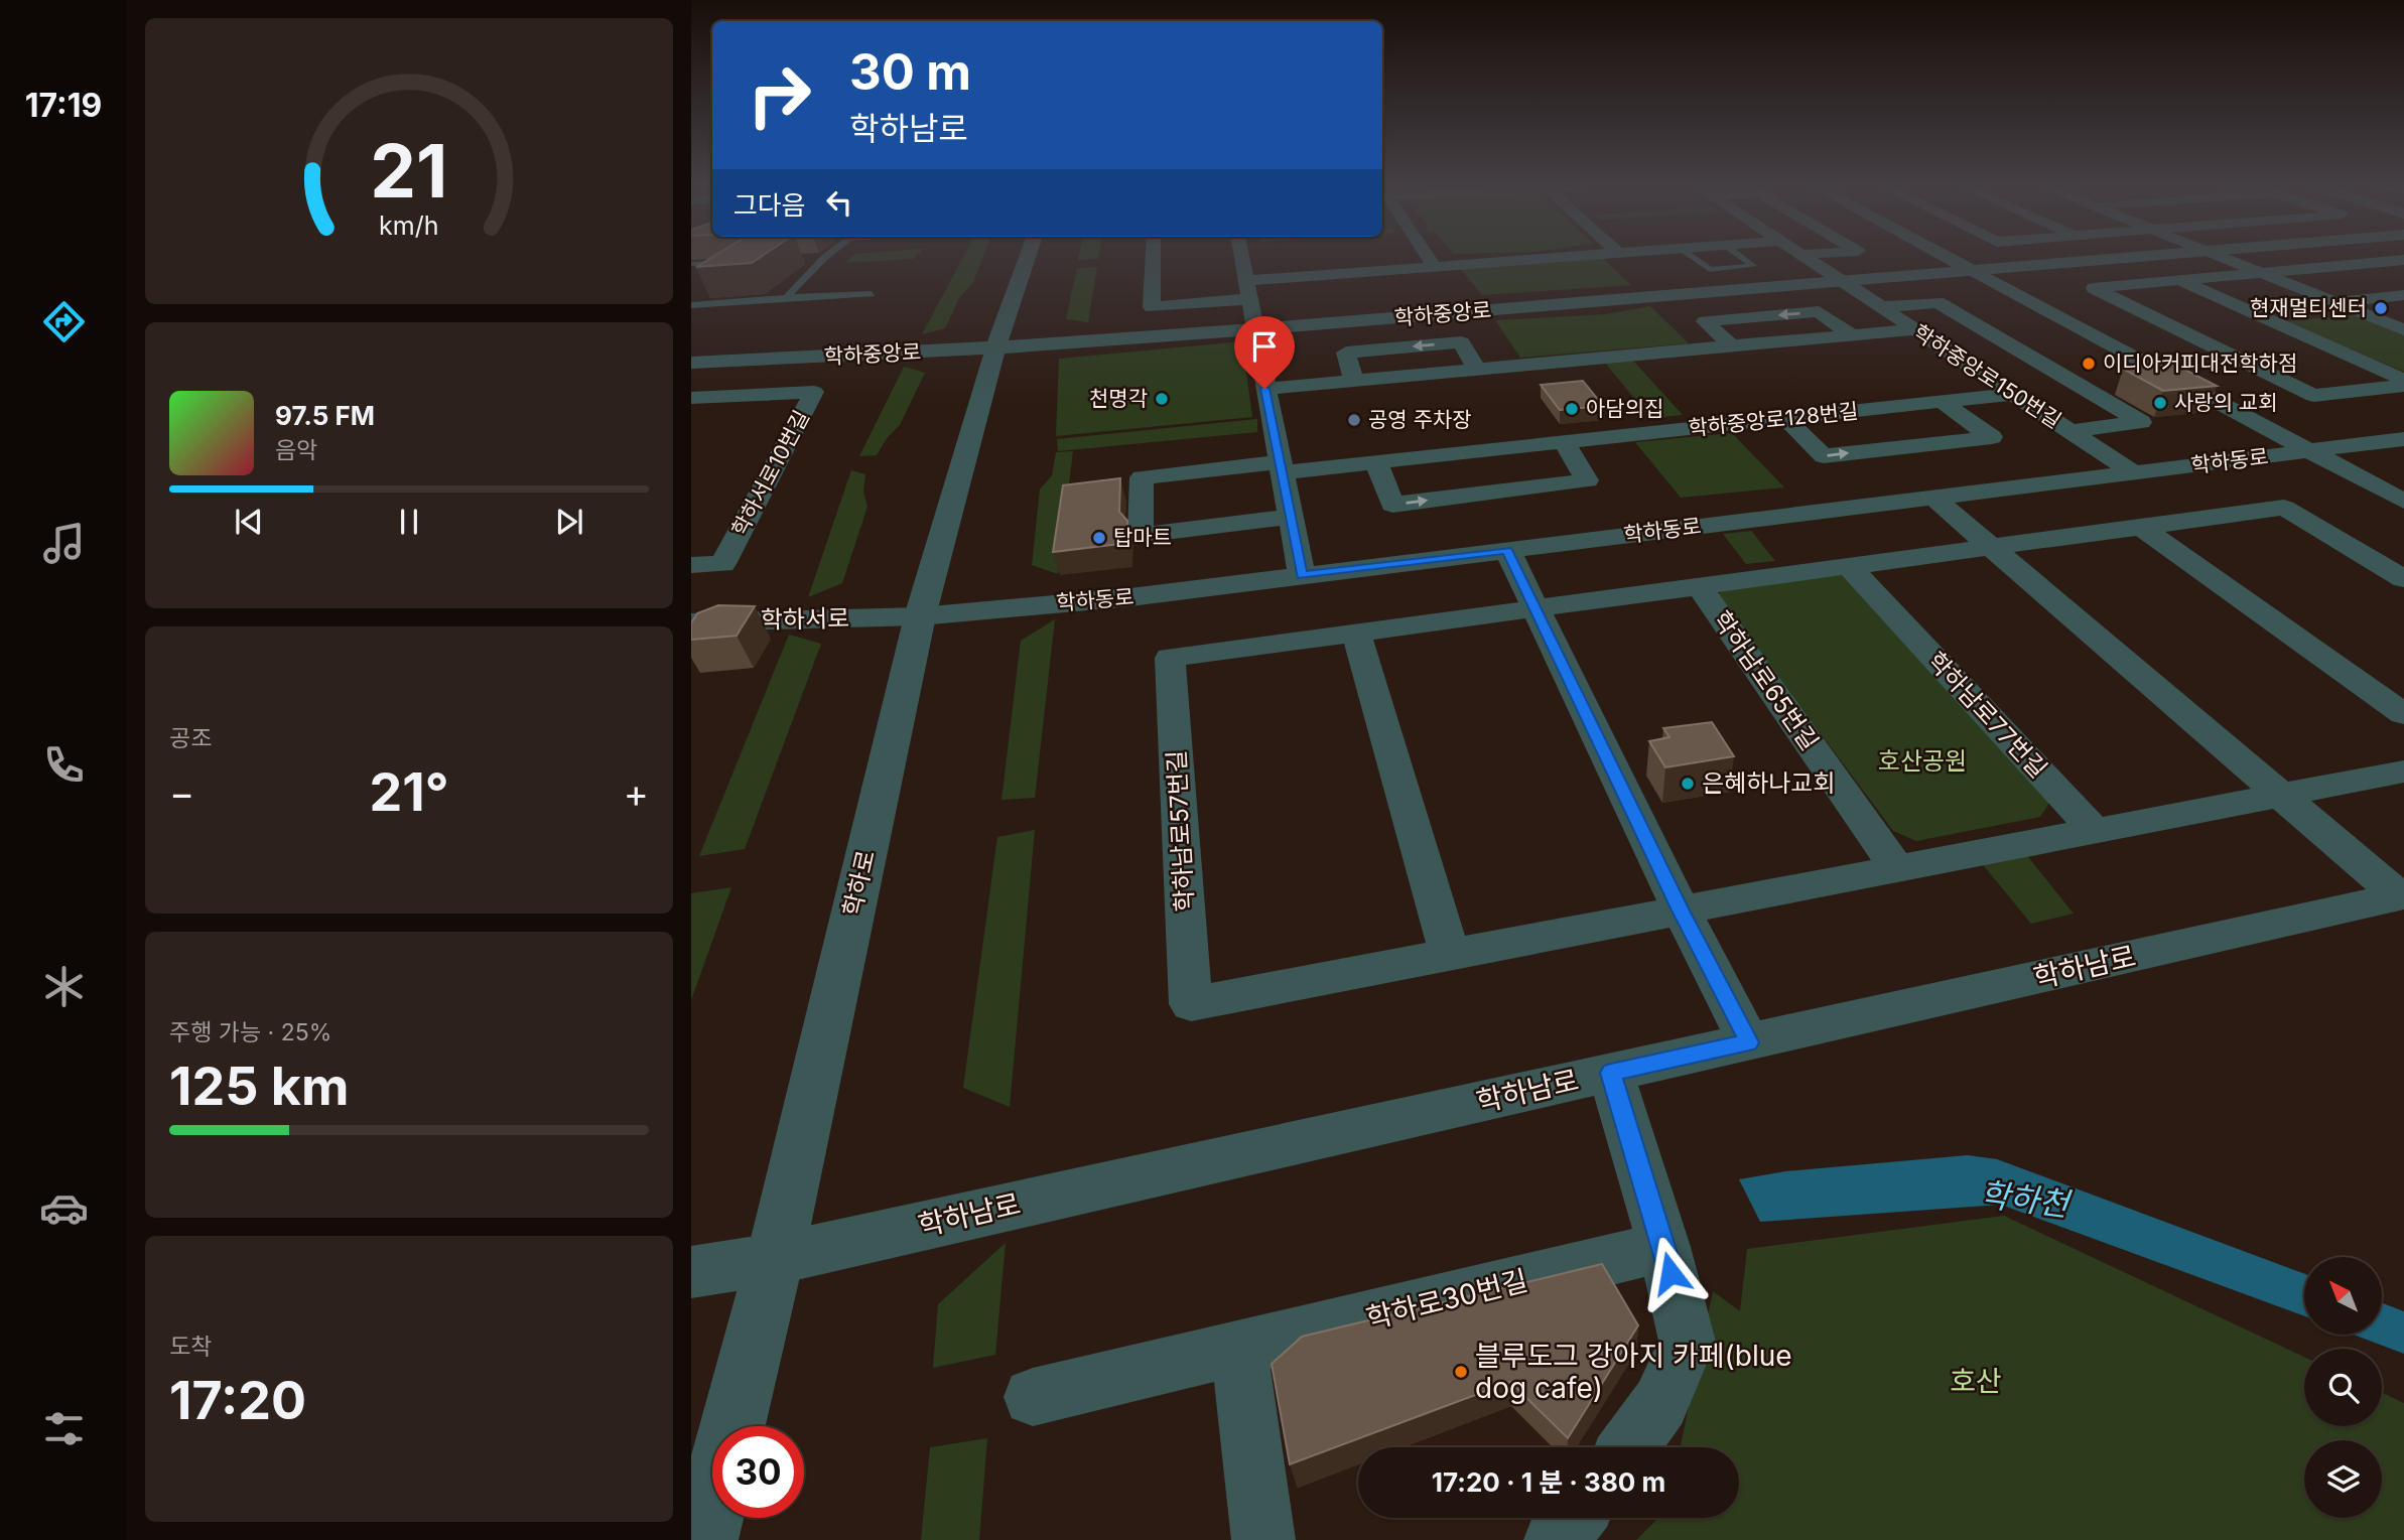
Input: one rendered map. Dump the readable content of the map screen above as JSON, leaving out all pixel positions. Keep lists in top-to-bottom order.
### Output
{
  "streets": {
    "street": [
      "학하중앙로",
      "학하중앙로150번길",
      "학하중앙로128번길",
      "학하동로",
      "학하서로10번길",
      "학하서로",
      "학하남로65번길",
      "학하남로77번길",
      "학하남로57번길",
      "학하로",
      "학하남로",
      "학하로30번길"
    ]
  },
  "crossings": [
    ["학하중앙로", "학하중앙로150번길"],
    ["학하중앙로", "학하로"],
    ["학하중앙로150번길", "학하중앙로128번길"],
    ["학하중앙로150번길", "학하동로"],
    ["학하동로", "학하서로"],
    ["학하동로", "학하로"],
    ["학하서로", "학하로"],
    ["학하남로65번길", "학하남로57번길"],
    ["학하로", "학하남로"]
  ],
  "water": ["학하천"],
  "parks": ["호산공원", "호산"],
  "places": [
    "현재멀티센터",
    "이디아커피대전학하점",
    "천명각",
    "사랑의 교회",
    "아담의집",
    "공영 주차장",
    "탑마트",
    "은혜하나교회",
    "블루도그 강아지 카페(blue dog cafe)"
  ],
  "north": "top left",
  "page": {
    "tabs": "17:19",
    "turn": ["30 m", "학하남로"],
    "then": "그다음",
    "song": ["97.5 FM", "음악"],
    "tile": [
      "공조",
      ["주행 가능 · 25%", "125 km"],
      ["도착", "17:20"]
    ],
    "heat": ["−", "21°", "+"],
    "limit": "30",
    "trip": "17:20 · 1 분 · 380 m",
    "gauge": ["21", "km/h"]
  }
}
